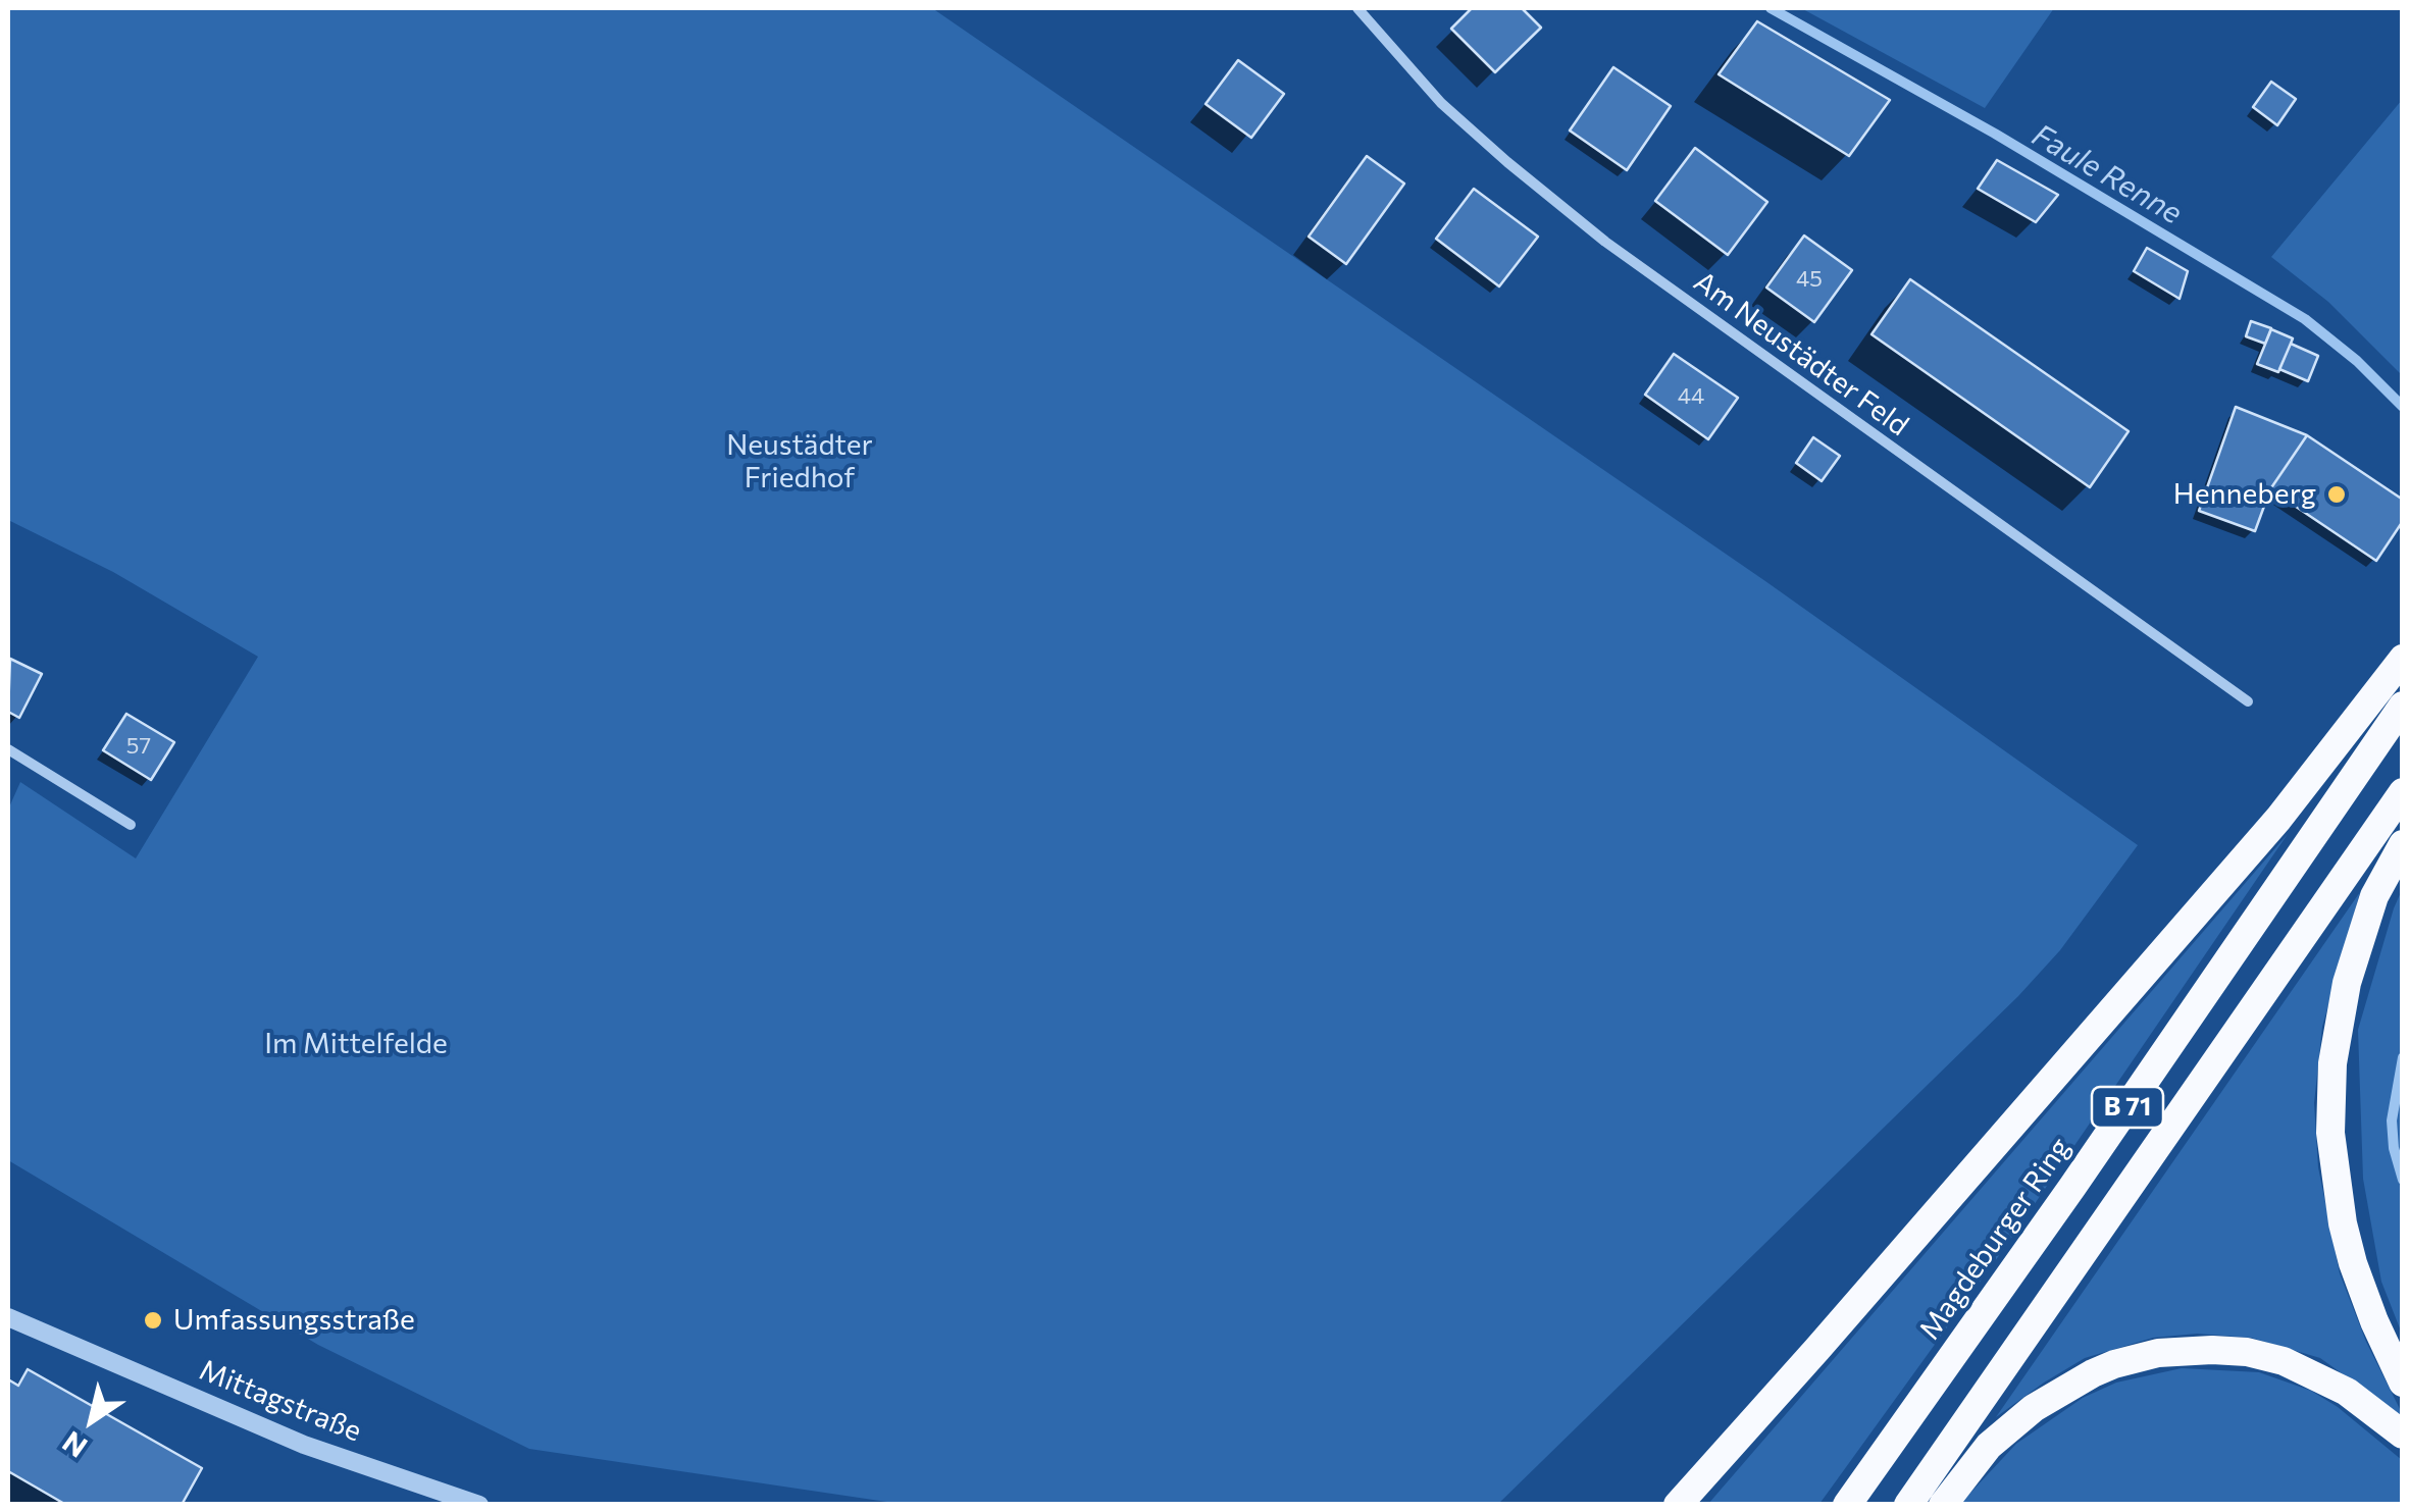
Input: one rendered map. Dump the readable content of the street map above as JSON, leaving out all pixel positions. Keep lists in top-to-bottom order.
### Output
{
  "streets": {
    "highway": ["B 71", "Magdeburger Ring"],
    "street": ["Am Neustädter Feld", "Mittagstraße"]
  },
  "water": ["Faule Renne"],
  "parks": ["Neustädter Friedhof", "Im Mittelfelde"],
  "places": ["Henneberg", "Umfassungsstraße"],
  "house_numbers": ["45", "44", "57"],
  "north": "bottom left"
}
